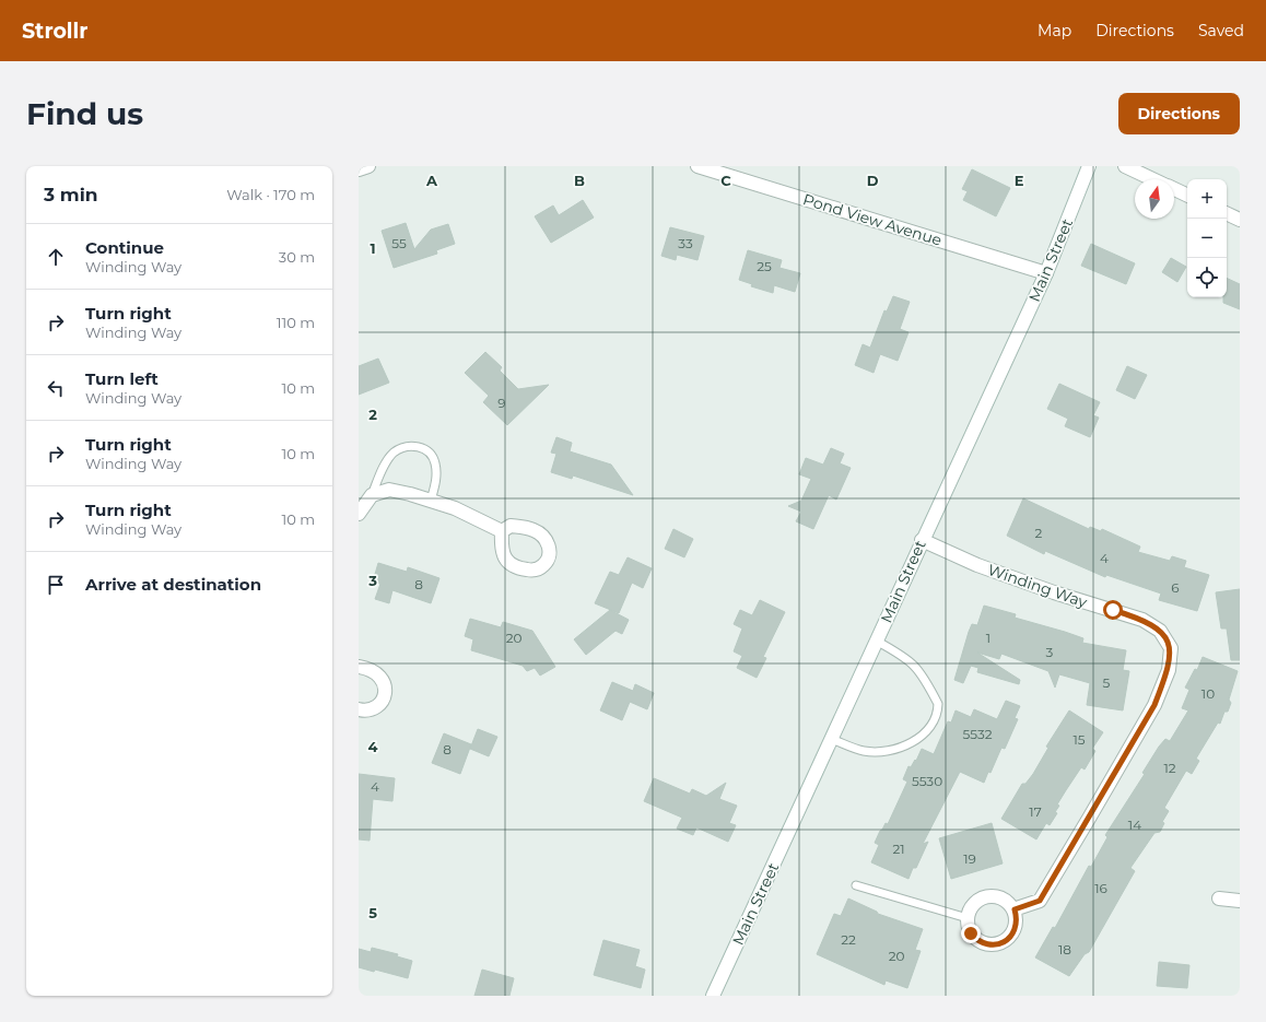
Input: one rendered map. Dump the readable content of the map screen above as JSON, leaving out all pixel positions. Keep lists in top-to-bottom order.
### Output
{
  "streets": {
    "street": ["Pond View Avenue", "Main Street", "Winding Way"]
  },
  "crossings": [
    ["Pond View Avenue", "Main Street"],
    ["Main Street", "Winding Way"]
  ],
  "house_numbers": [
    "55",
    "33",
    "25",
    "9",
    "2",
    "4",
    "8",
    "6",
    "20",
    "1",
    "3",
    "5",
    "10",
    "5532",
    "15",
    "8",
    "12",
    "5530",
    "4",
    "17",
    "14",
    "21",
    "19",
    "16",
    "22",
    "18",
    "20"
  ],
  "north": "top",
  "page": {
    "header": "Strollr",
    "nav": ["Map", "Directions", "Saved"],
    "buttons": "Directions",
    "title": "Find us",
    "heading": ["3 min", "Walk · 170 m"],
    "map_buttons": ["+", "−"],
    "list": [
      ["Continue", "Winding Way", "30 m"],
      ["Turn right", "Winding Way", "110 m"],
      ["Turn left", "Winding Way", "10 m"],
      ["Turn right", "Winding Way", "10 m"],
      ["Turn right", "Winding Way", "10 m"],
      "Arrive at destination"
    ]
  },
  "grid": {
    "columns": [
      "A",
      "B",
      "C",
      "D",
      "E"
    ],
    "rows": [
      "1",
      "2",
      "3",
      "4",
      "5"
    ]
  }
}
